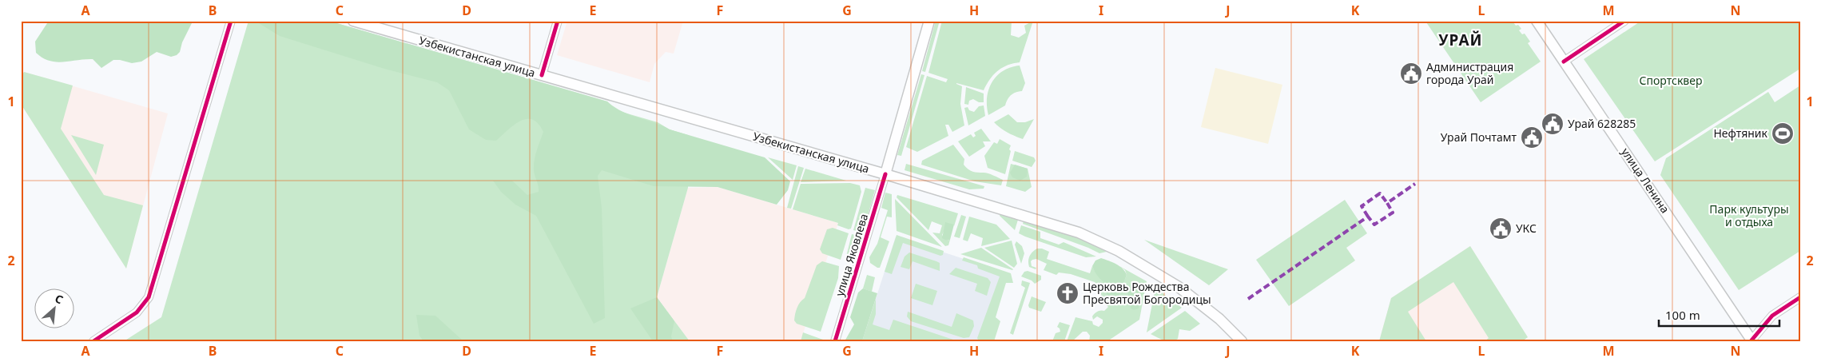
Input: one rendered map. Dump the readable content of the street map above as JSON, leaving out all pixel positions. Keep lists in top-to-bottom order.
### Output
{
  "streets": {
    "main road": ["Узбекистанская улица", "улица Ленина", "улица Яковлева"]
  },
  "crossings": [
    ["Узбекистанская улица", "улица Яковлева"]
  ],
  "districts": ["УРАЙ"],
  "parks": ["Спортсквер", "Парк культуры и отдыха"],
  "places": {
    "public building": [
      "Администрация города Урай",
      "Урай 628285",
      "Урай Почтамт",
      "УКС"
    ],
    "sports": ["Нефтяник"],
    "church": ["Церковь Рождества Пресвятой Богородицы"]
  },
  "scale_bar": "100 m",
  "north": "top right",
  "grid": {
    "columns": [
      "A",
      "B",
      "C",
      "D",
      "E",
      "F",
      "G",
      "H",
      "I",
      "J",
      "K",
      "L",
      "M",
      "N"
    ],
    "rows": ["1", "2"]
  }
}
